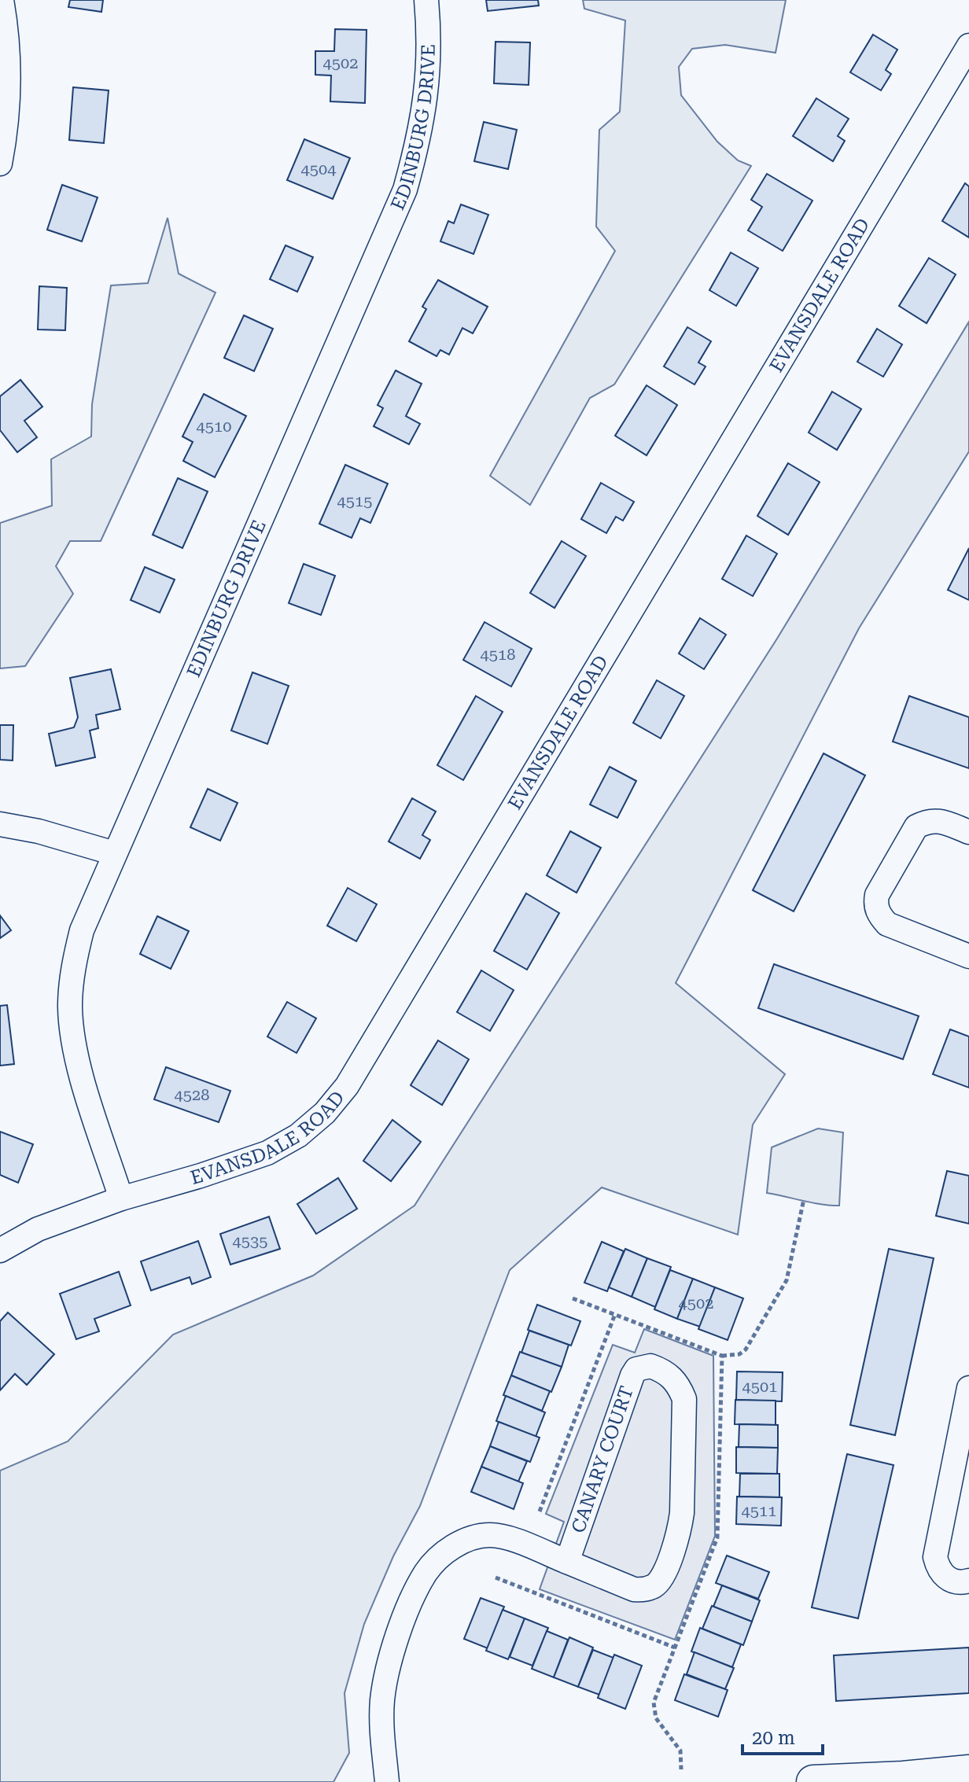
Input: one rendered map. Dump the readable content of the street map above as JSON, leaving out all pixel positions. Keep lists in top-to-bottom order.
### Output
{
  "streets": {
    "street": ["EDINBURG DRIVE", "EVANSDALE ROAD", "CANARY COURT"]
  },
  "crossings": [
    ["EDINBURG DRIVE", "EVANSDALE ROAD"]
  ],
  "house_numbers": [
    "4502",
    "4504",
    "4510",
    "4515",
    "4518",
    "4528",
    "4535",
    "4502",
    "4501",
    "4511"
  ],
  "scale_bar": "20 m"
}
